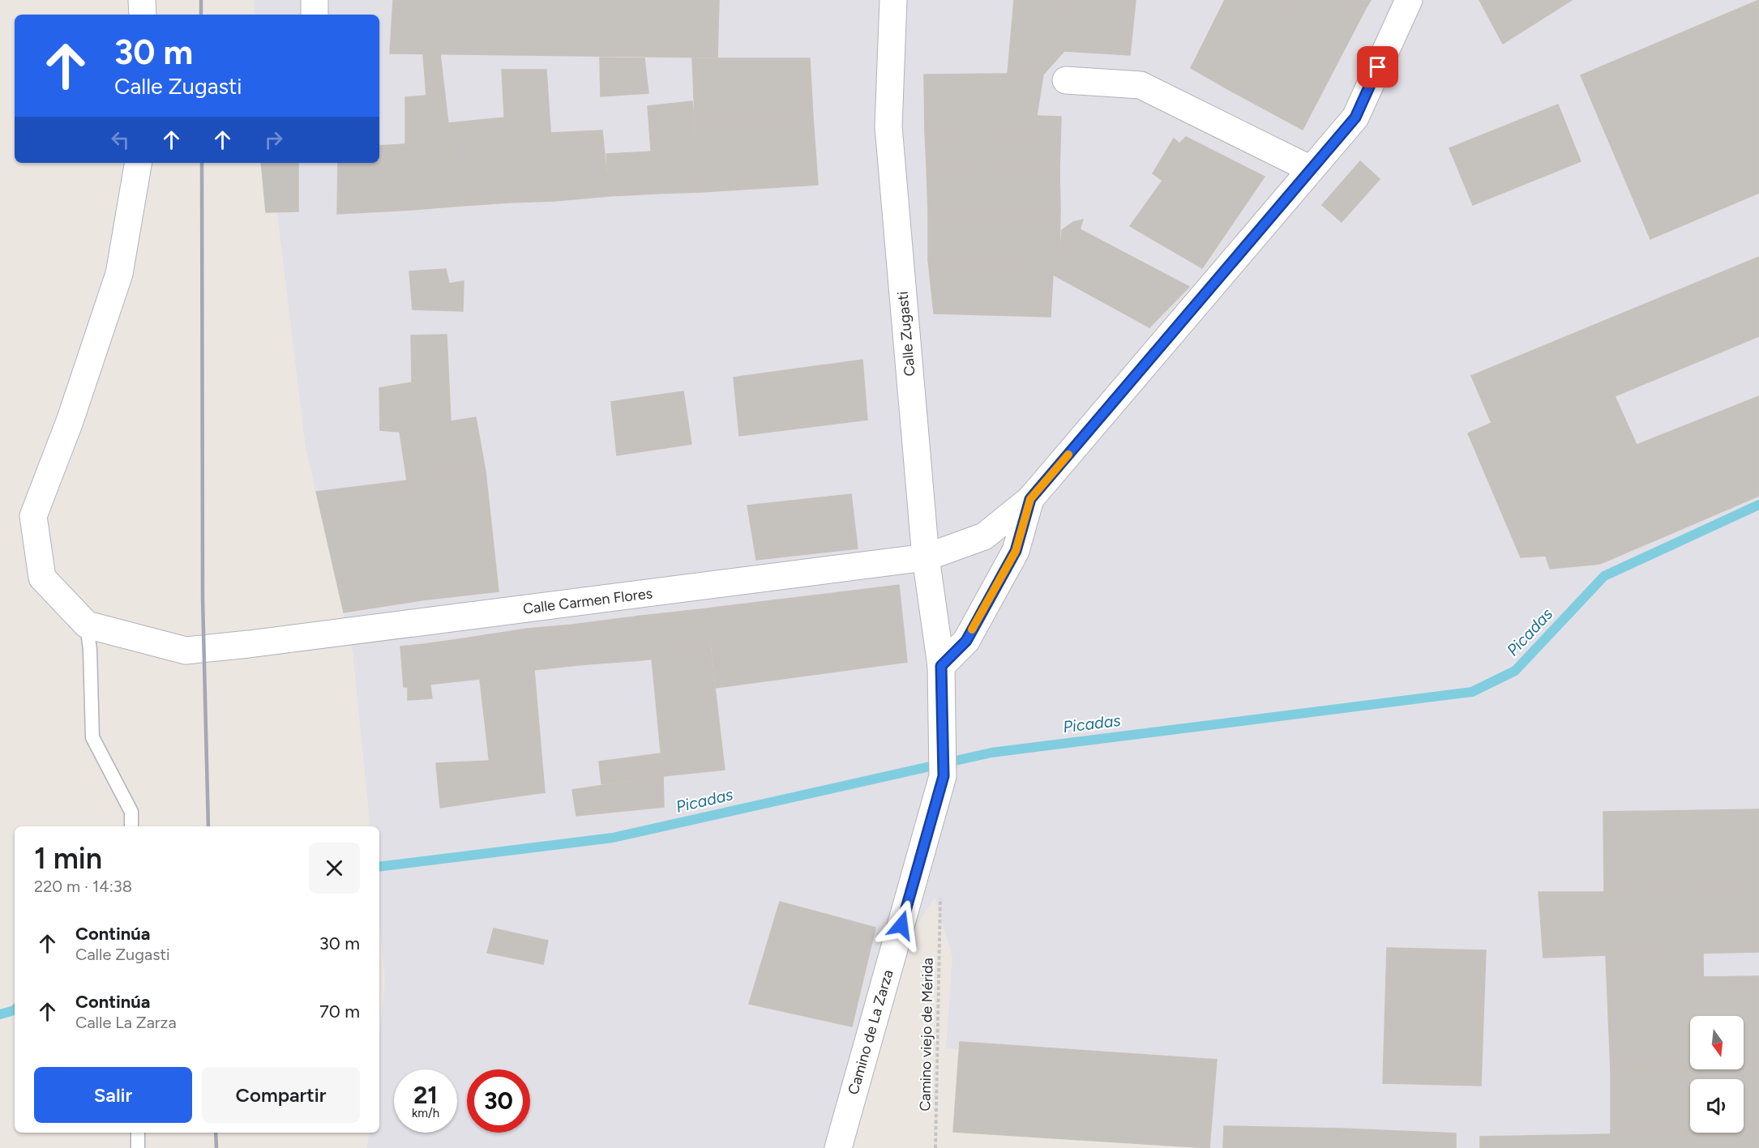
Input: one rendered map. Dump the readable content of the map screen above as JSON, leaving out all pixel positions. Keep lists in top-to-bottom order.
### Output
{
  "streets": {
    "street": ["Calle Zugasti", "Calle Carmen Flores", "Camino de La Zarza"],
    "path": ["Camino viejo de Mérida"]
  },
  "crossings": [
    ["Calle Zugasti", "Calle Carmen Flores"],
    ["Calle Zugasti", "Camino de La Zarza"]
  ],
  "water": ["Picadas"],
  "north": "bottom",
  "page": {
    "turn": ["30 m", "Calle Zugasti"],
    "heading": ["1 min", "220 m · 14:38"],
    "list": [
      {
        "name": "Continúa",
        "note": "Calle Zugasti",
        "value": "30 m"
      },
      {
        "name": "Continúa",
        "note": "Calle La Zarza",
        "value": "70 m"
      }
    ],
    "buttons": ["Salir", "Compartir"],
    "speed": "21 km/h",
    "limit": "30"
  }
}
